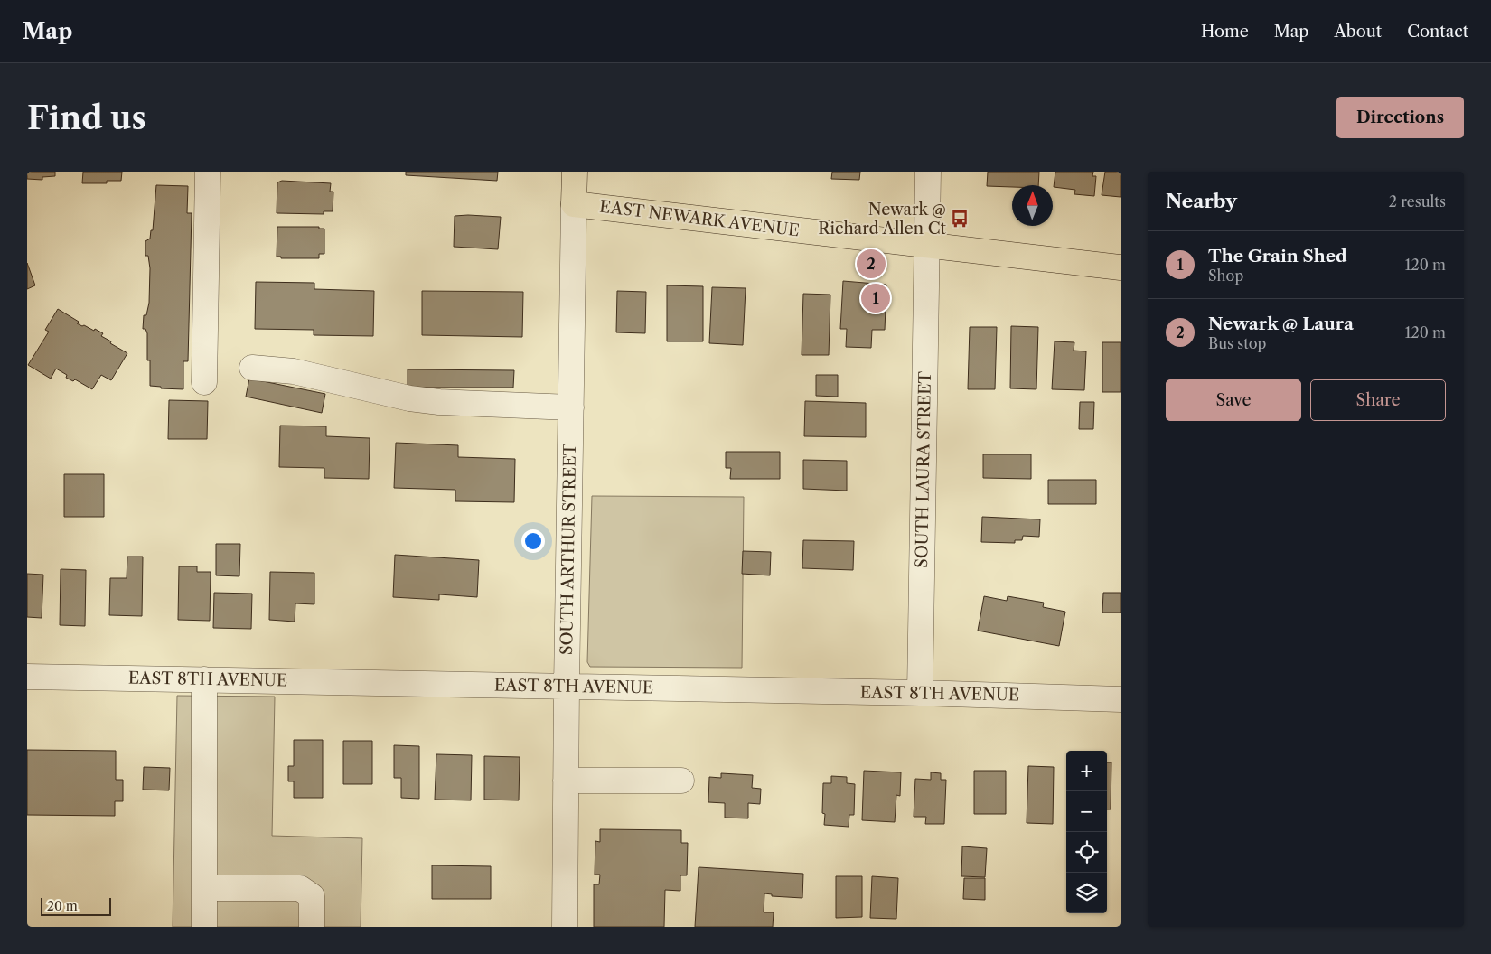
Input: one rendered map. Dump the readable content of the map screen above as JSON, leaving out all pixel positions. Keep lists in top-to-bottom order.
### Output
{
  "streets": {
    "main road": ["EAST NEWARK AVENUE", "SOUTH ARTHUR STREET"],
    "street": ["SOUTH LAURA STREET", "EAST 8TH AVENUE"]
  },
  "crossings": [
    ["EAST NEWARK AVENUE", "SOUTH LAURA STREET"],
    ["EAST NEWARK AVENUE", "SOUTH ARTHUR STREET"],
    ["SOUTH LAURA STREET", "EAST 8TH AVENUE"],
    ["SOUTH ARTHUR STREET", "EAST 8TH AVENUE"]
  ],
  "places": {
    "bus stop": ["Newark @ Richard Allen Ct"]
  },
  "scale_bar": "20 m",
  "north": "top",
  "page": {
    "header": "Map",
    "nav": [
      "Home",
      "Map",
      "About",
      "Contact"
    ],
    "buttons": [
      "Directions",
      ["Save", "Share"]
    ],
    "title": "Find us",
    "heading": ["Nearby", "2 results"],
    "list": [
      {
        "mark": "1",
        "name": "The Grain Shed",
        "note": "Shop",
        "value": "120 m"
      },
      {
        "mark": "2",
        "name": "Newark @ Laura",
        "note": "Bus stop",
        "value": "120 m"
      }
    ],
    "pins": ["2", "1"],
    "map_buttons": ["+", "−"],
    "scale": "20 m"
  }
}
